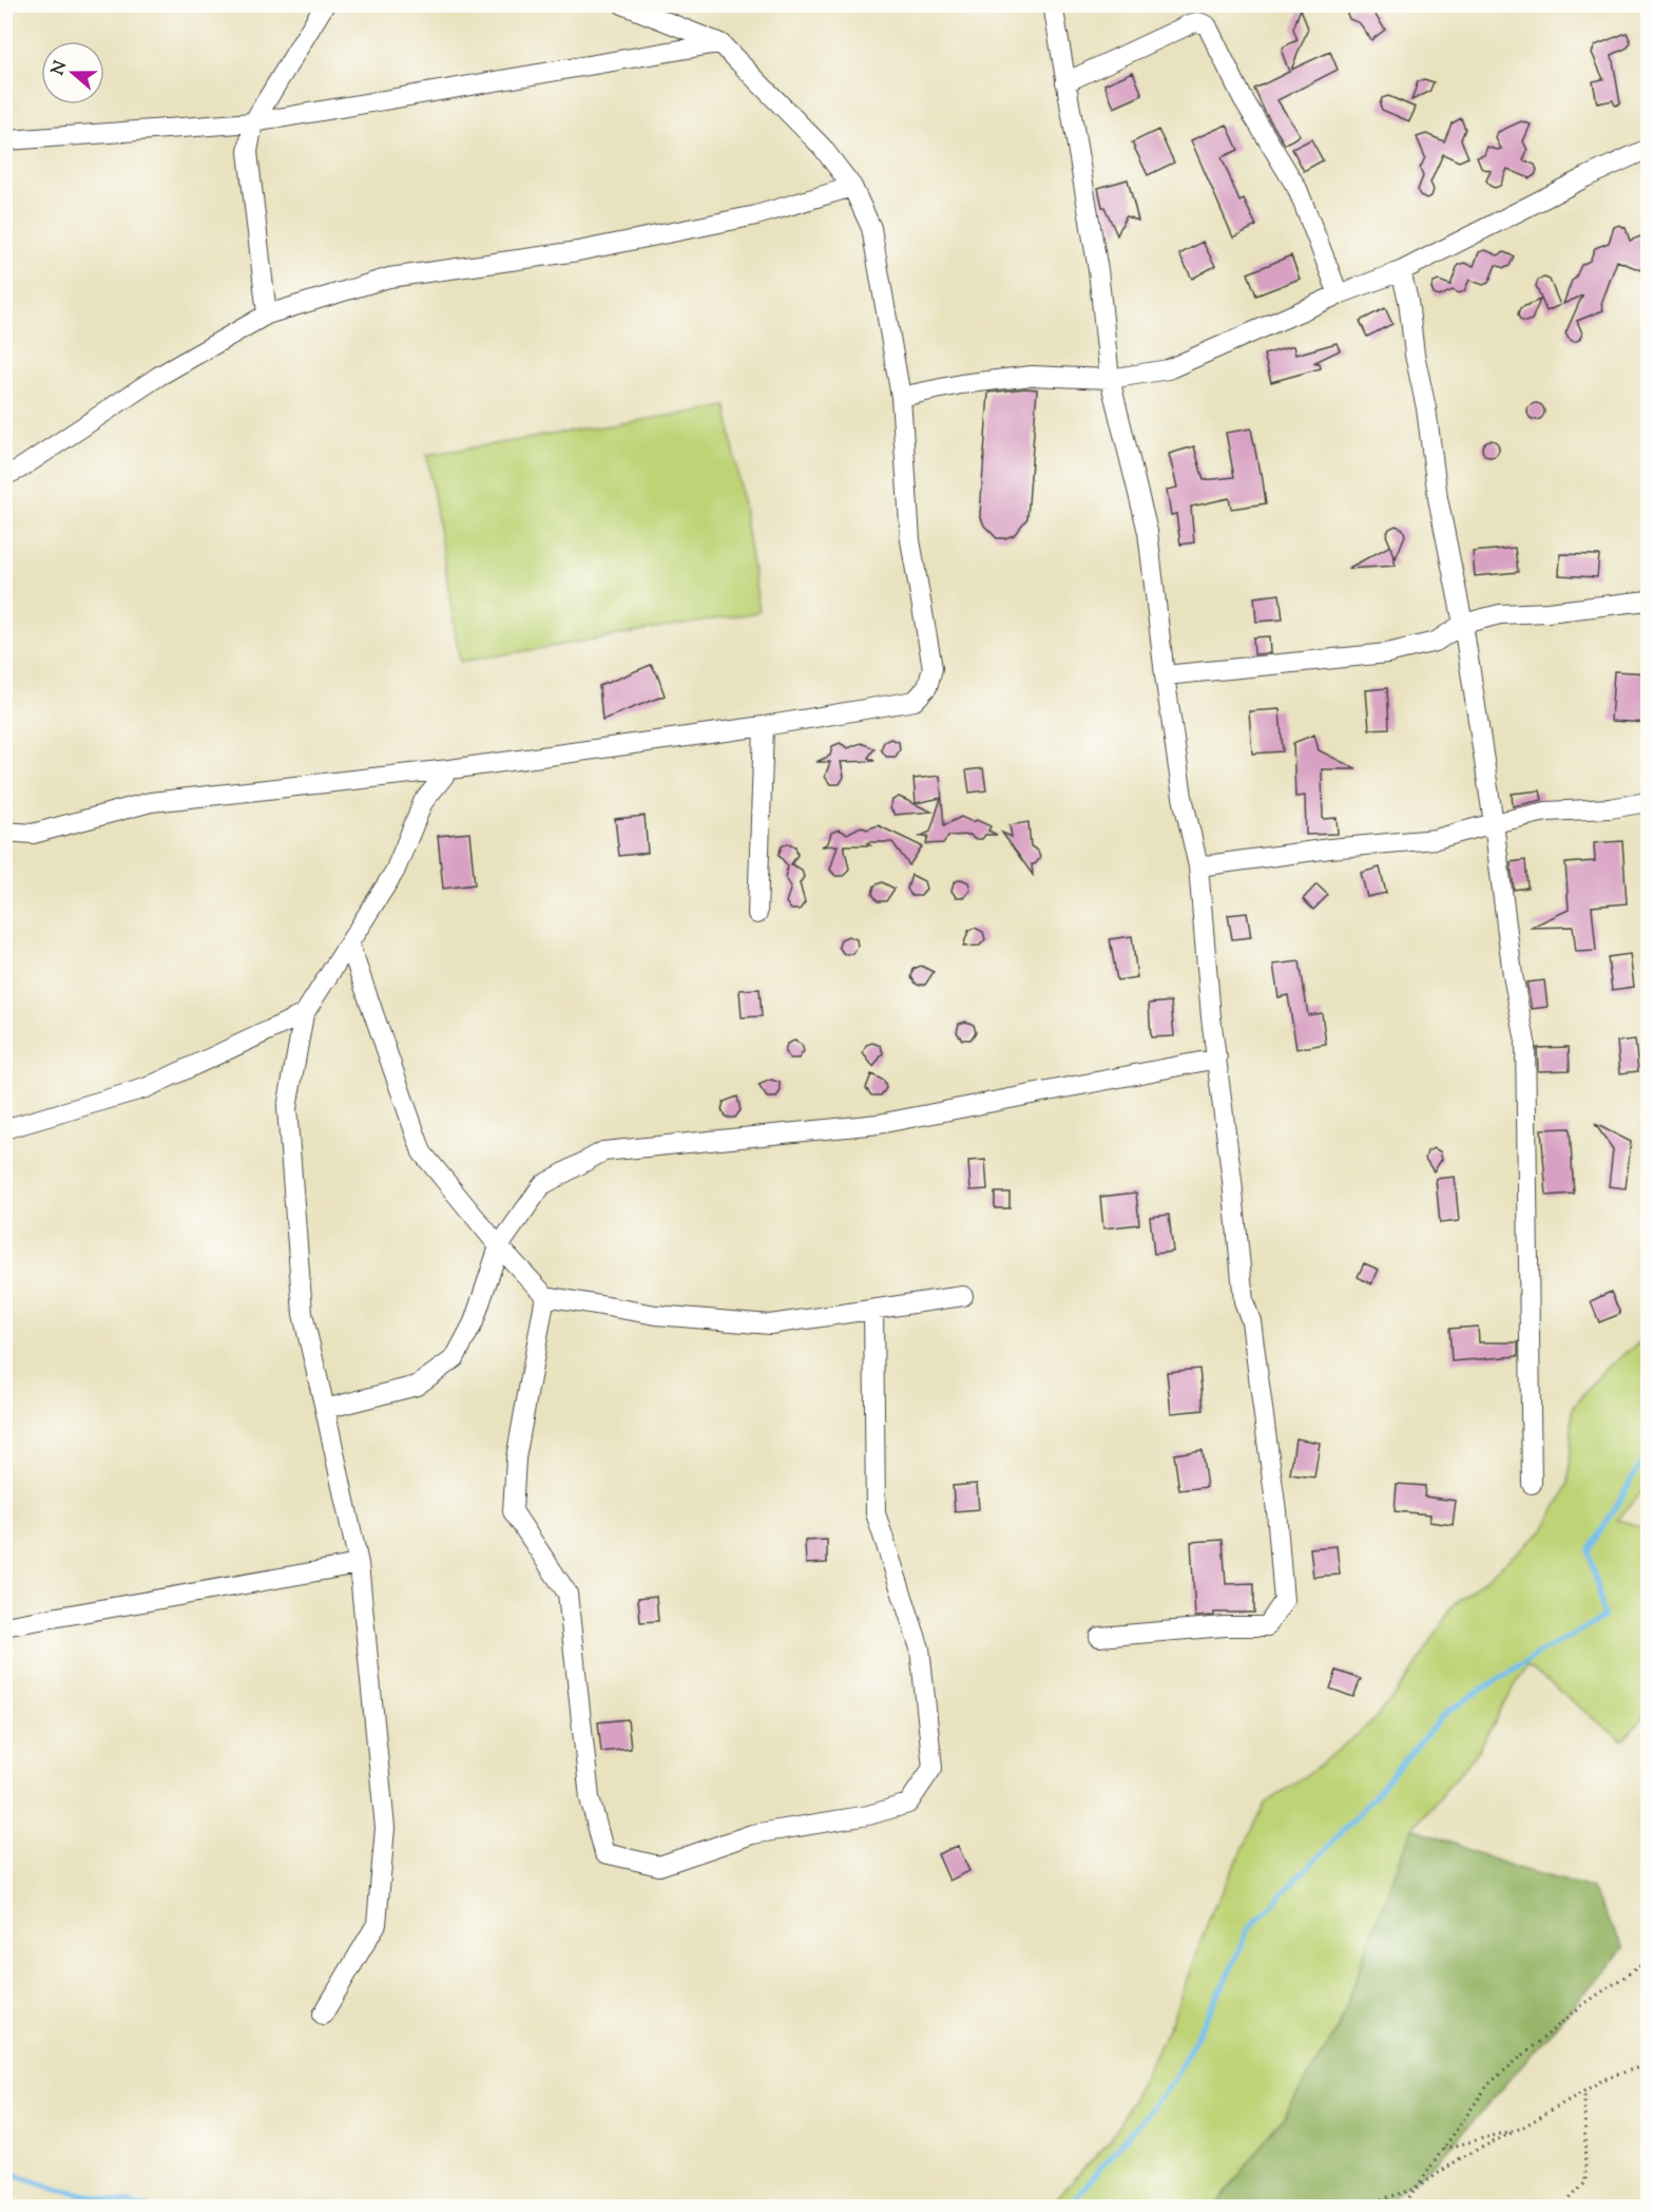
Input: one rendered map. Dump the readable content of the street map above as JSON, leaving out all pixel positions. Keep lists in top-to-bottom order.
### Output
{
  "north": "left"
}
